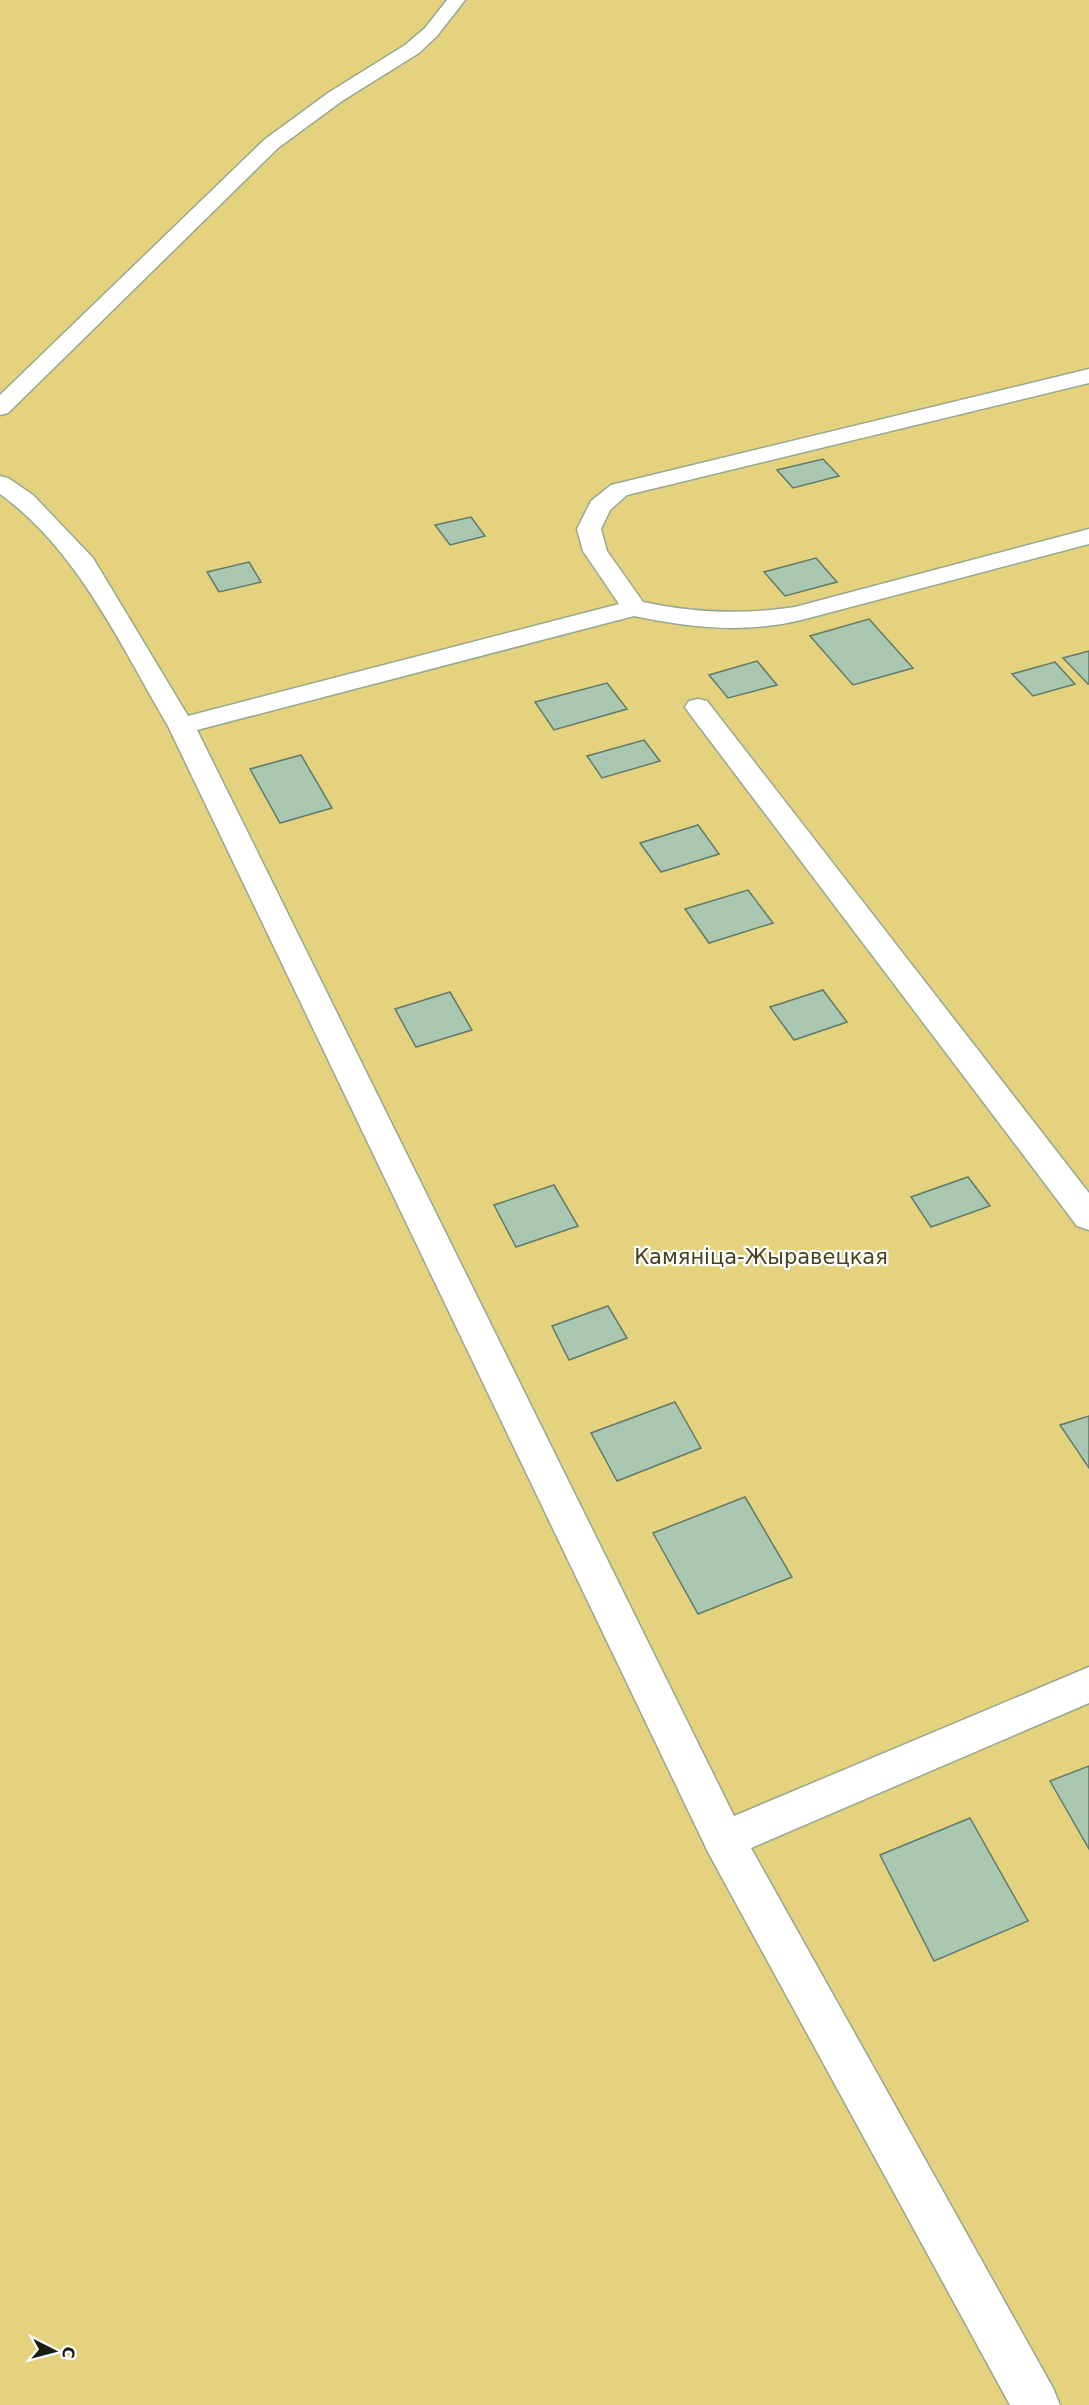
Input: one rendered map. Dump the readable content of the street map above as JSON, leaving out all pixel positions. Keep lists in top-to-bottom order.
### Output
{
  "parks": ["Камяніца-Жыравецкая"],
  "north": "right"
}
